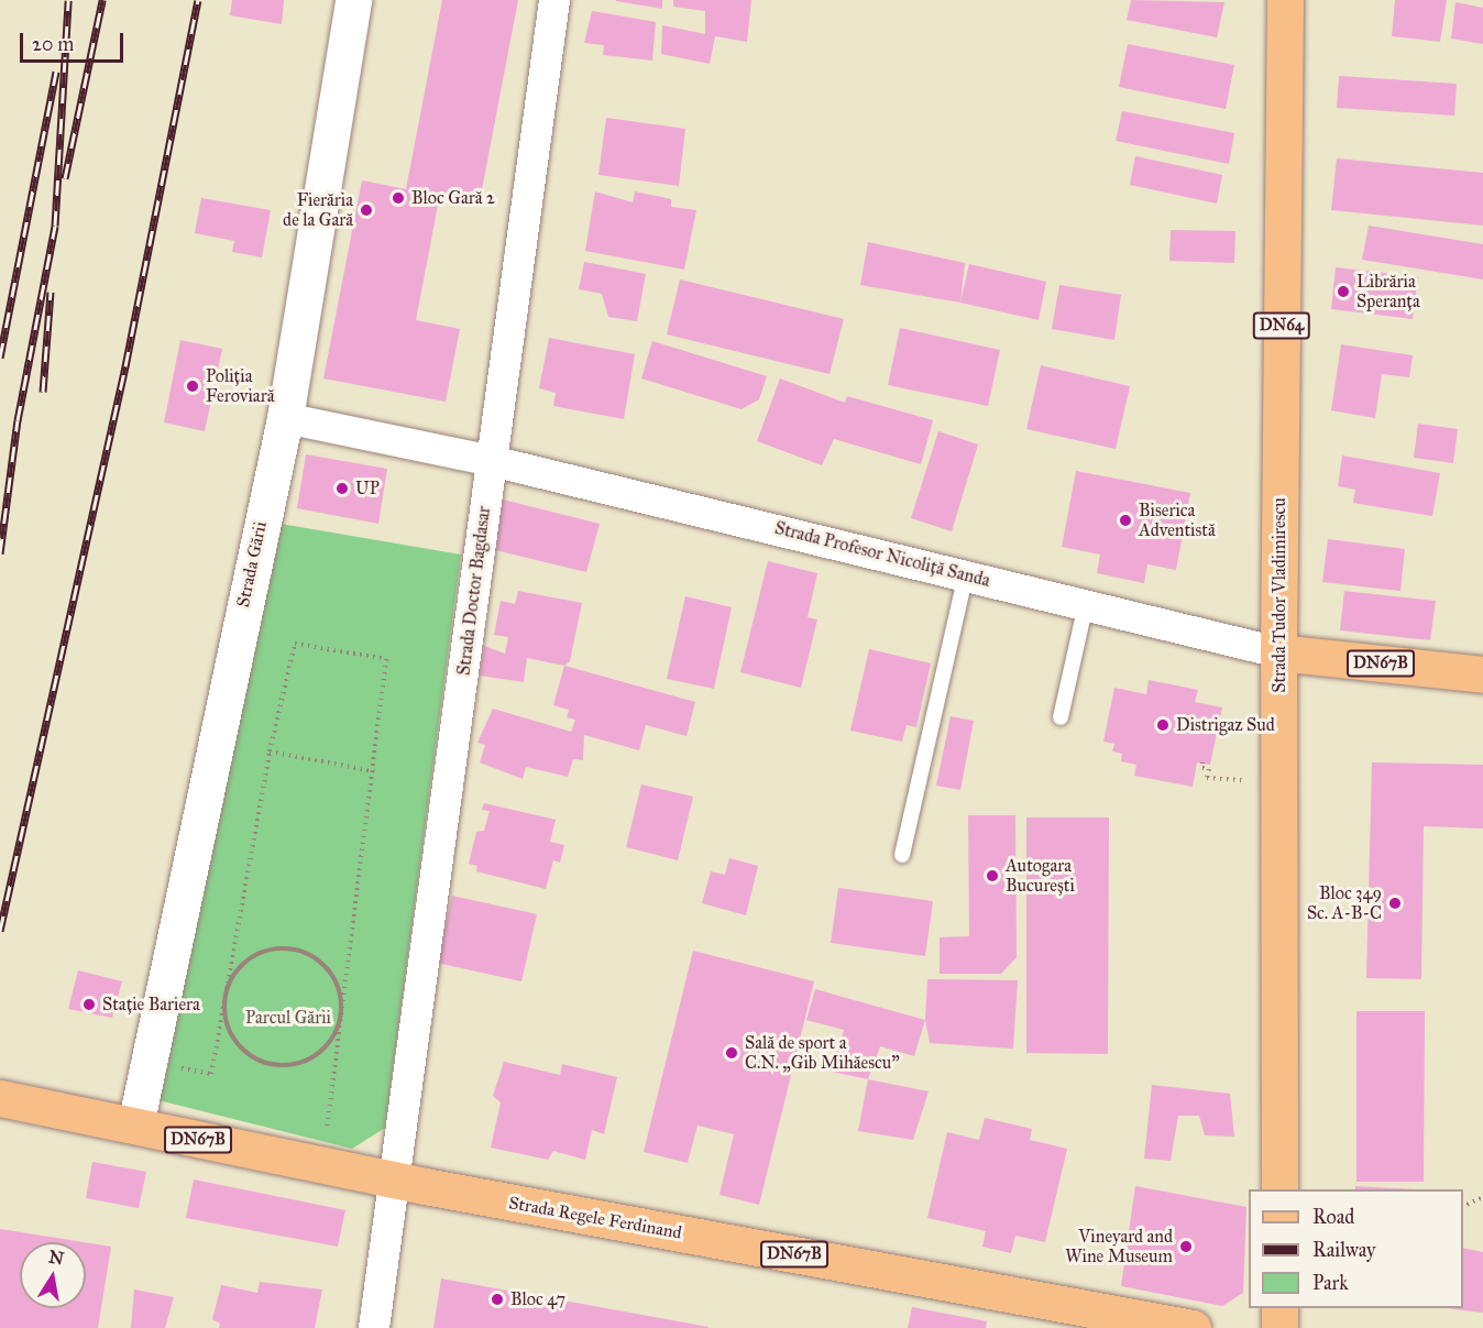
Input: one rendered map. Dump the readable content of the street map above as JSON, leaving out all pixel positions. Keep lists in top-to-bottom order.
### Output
{
  "streets": {
    "main road": [
      "DN64",
      "Strada Profesor Nicoliță Sanda",
      "Strada Tudor Vladimirescu",
      "DN67B",
      "Strada Regele Ferdinand"
    ],
    "street": ["Strada Gării", "Strada Doctor Bagdasar"]
  },
  "crossings": [
    ["Strada Profesor Nicoliță Sanda", "Strada Gării"],
    ["Strada Profesor Nicoliță Sanda", "Strada Doctor Bagdasar"],
    ["Strada Profesor Nicoliță Sanda", "Strada Tudor Vladimirescu"],
    ["Strada Gării", "Strada Regele Ferdinand"],
    ["Strada Doctor Bagdasar", "Strada Regele Ferdinand"]
  ],
  "parks": ["Parcul Gării"],
  "places": [
    "Bloc Gară 2",
    "Fierăria de la Gară",
    "Librăria Speranța",
    "Poliția Feroviară",
    "UP",
    "Biserica Adventistă",
    "Distrigaz Sud",
    "Autogara București",
    "Bloc 349 Sc. A-B-C",
    "Stație Bariera",
    "Sală de sport a C.N. „Gib Mihăescu”",
    "Vineyard and Wine Museum",
    "Bloc 47"
  ],
  "legend": ["Road", "Railway", "Park"],
  "scale_bar": "20 m",
  "north": "top"
}
